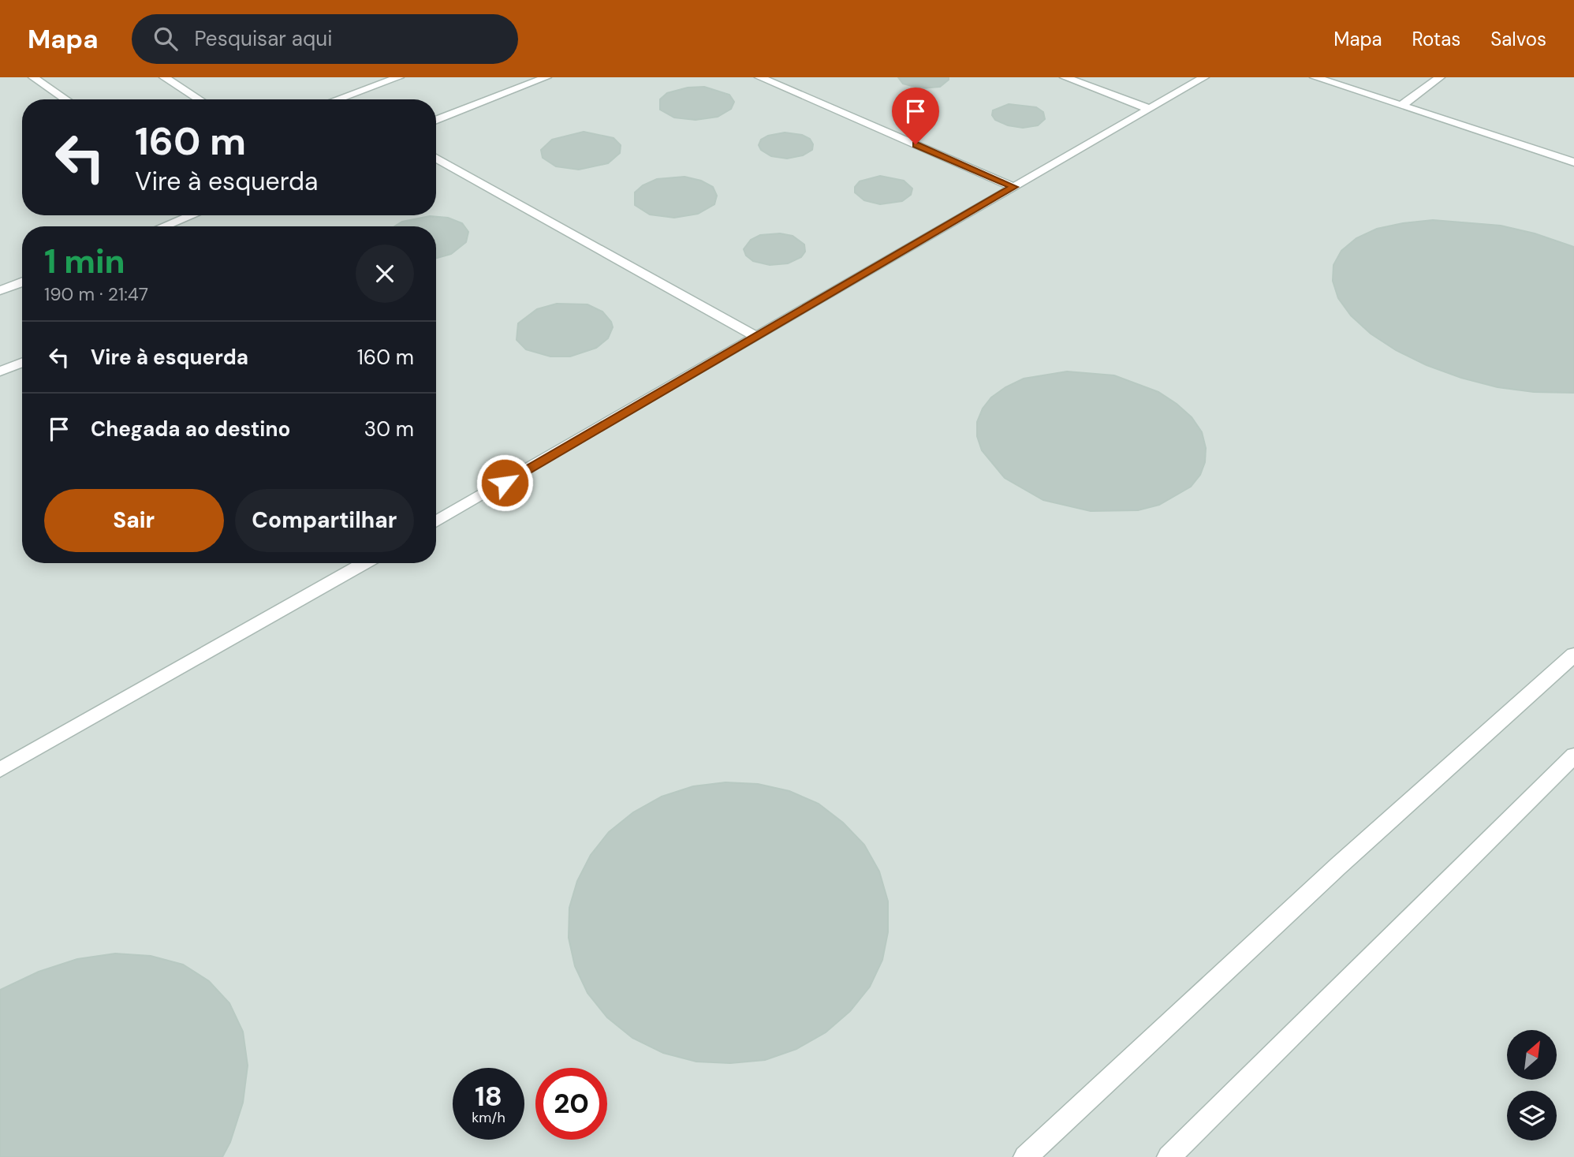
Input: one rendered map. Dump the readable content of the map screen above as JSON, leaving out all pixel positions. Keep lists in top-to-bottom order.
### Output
{
  "north": "top right",
  "page": {
    "header": "Mapa",
    "search": "Pesquisar aqui",
    "nav": ["Mapa", "Rotas", "Salvos"],
    "turn": ["160 m", "Vire à esquerda"],
    "heading": ["1 min", "190 m · 21:47"],
    "list": [
      {
        "name": "Vire à esquerda",
        "value": "160 m"
      },
      {
        "name": "Chegada ao destino",
        "value": "30 m"
      }
    ],
    "buttons": ["Sair", "Compartilhar"],
    "speed": "18 km/h",
    "limit": "20"
  }
}
